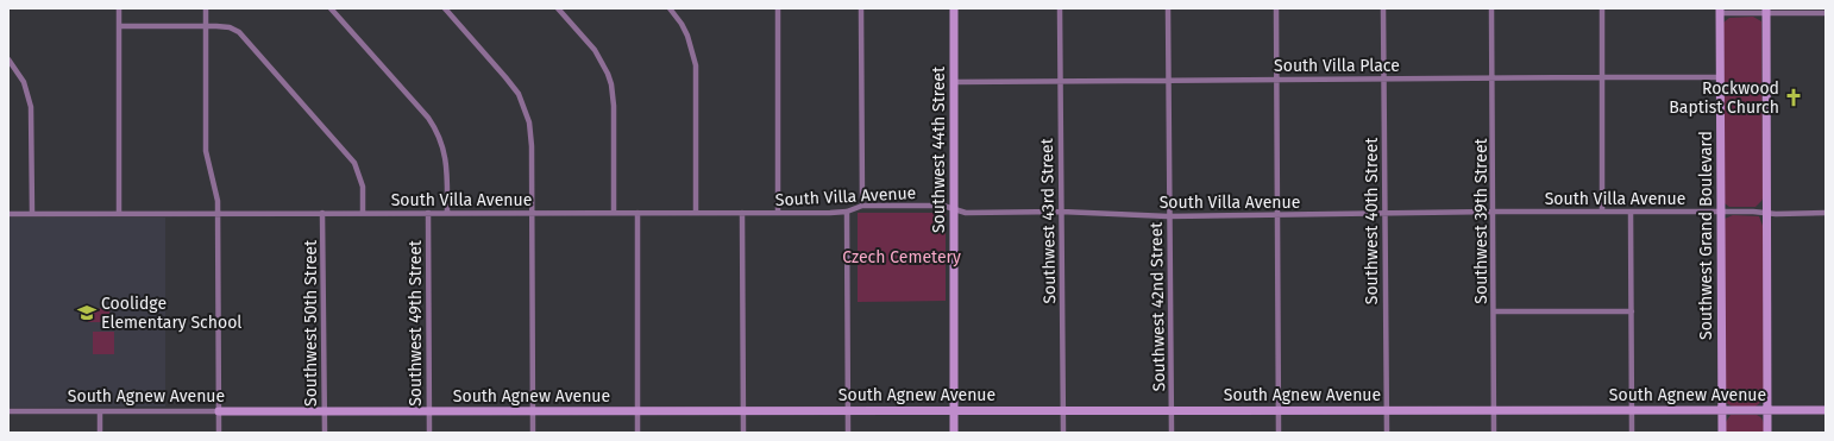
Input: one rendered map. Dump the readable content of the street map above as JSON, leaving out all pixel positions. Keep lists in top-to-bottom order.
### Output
{
  "streets": {
    "street": [
      "South Villa Place",
      "Southwest 44th Street",
      "South Villa Avenue",
      "Southwest 43rd Street",
      "Southwest 40th Street",
      "Southwest 39th Street",
      "Southwest Grand Boulevard",
      "Southwest 42nd Street",
      "Southwest 50th Street",
      "Southwest 49th Street",
      "South Agnew Avenue"
    ]
  },
  "crossings": [
    ["South Villa Place", "Southwest 44th Street"],
    ["South Villa Place", "Southwest 43rd Street"],
    ["South Villa Place", "Southwest 40th Street"],
    ["South Villa Place", "Southwest 39th Street"],
    ["South Villa Place", "Southwest Grand Boulevard"],
    ["South Villa Place", "Southwest 42nd Street"],
    ["Southwest 44th Street", "South Villa Avenue"],
    ["Southwest 44th Street", "South Agnew Avenue"],
    ["South Villa Avenue", "Southwest 43rd Street"],
    ["South Villa Avenue", "Southwest 40th Street"],
    ["South Villa Avenue", "Southwest 39th Street"],
    ["South Villa Avenue", "Southwest Grand Boulevard"],
    ["South Villa Avenue", "Southwest 42nd Street"],
    ["South Villa Avenue", "Southwest 50th Street"],
    ["South Villa Avenue", "Southwest 49th Street"],
    ["Southwest 43rd Street", "South Agnew Avenue"],
    ["Southwest 40th Street", "South Agnew Avenue"],
    ["Southwest 39th Street", "South Agnew Avenue"],
    ["Southwest Grand Boulevard", "South Agnew Avenue"],
    ["Southwest 42nd Street", "South Agnew Avenue"],
    ["Southwest 50th Street", "South Agnew Avenue"],
    ["Southwest 49th Street", "South Agnew Avenue"]
  ],
  "parks": ["Czech Cemetery"],
  "places": {
    "church": ["Rockwood Baptist Church"],
    "school or university": ["Coolidge Elementary School"]
  }
}
